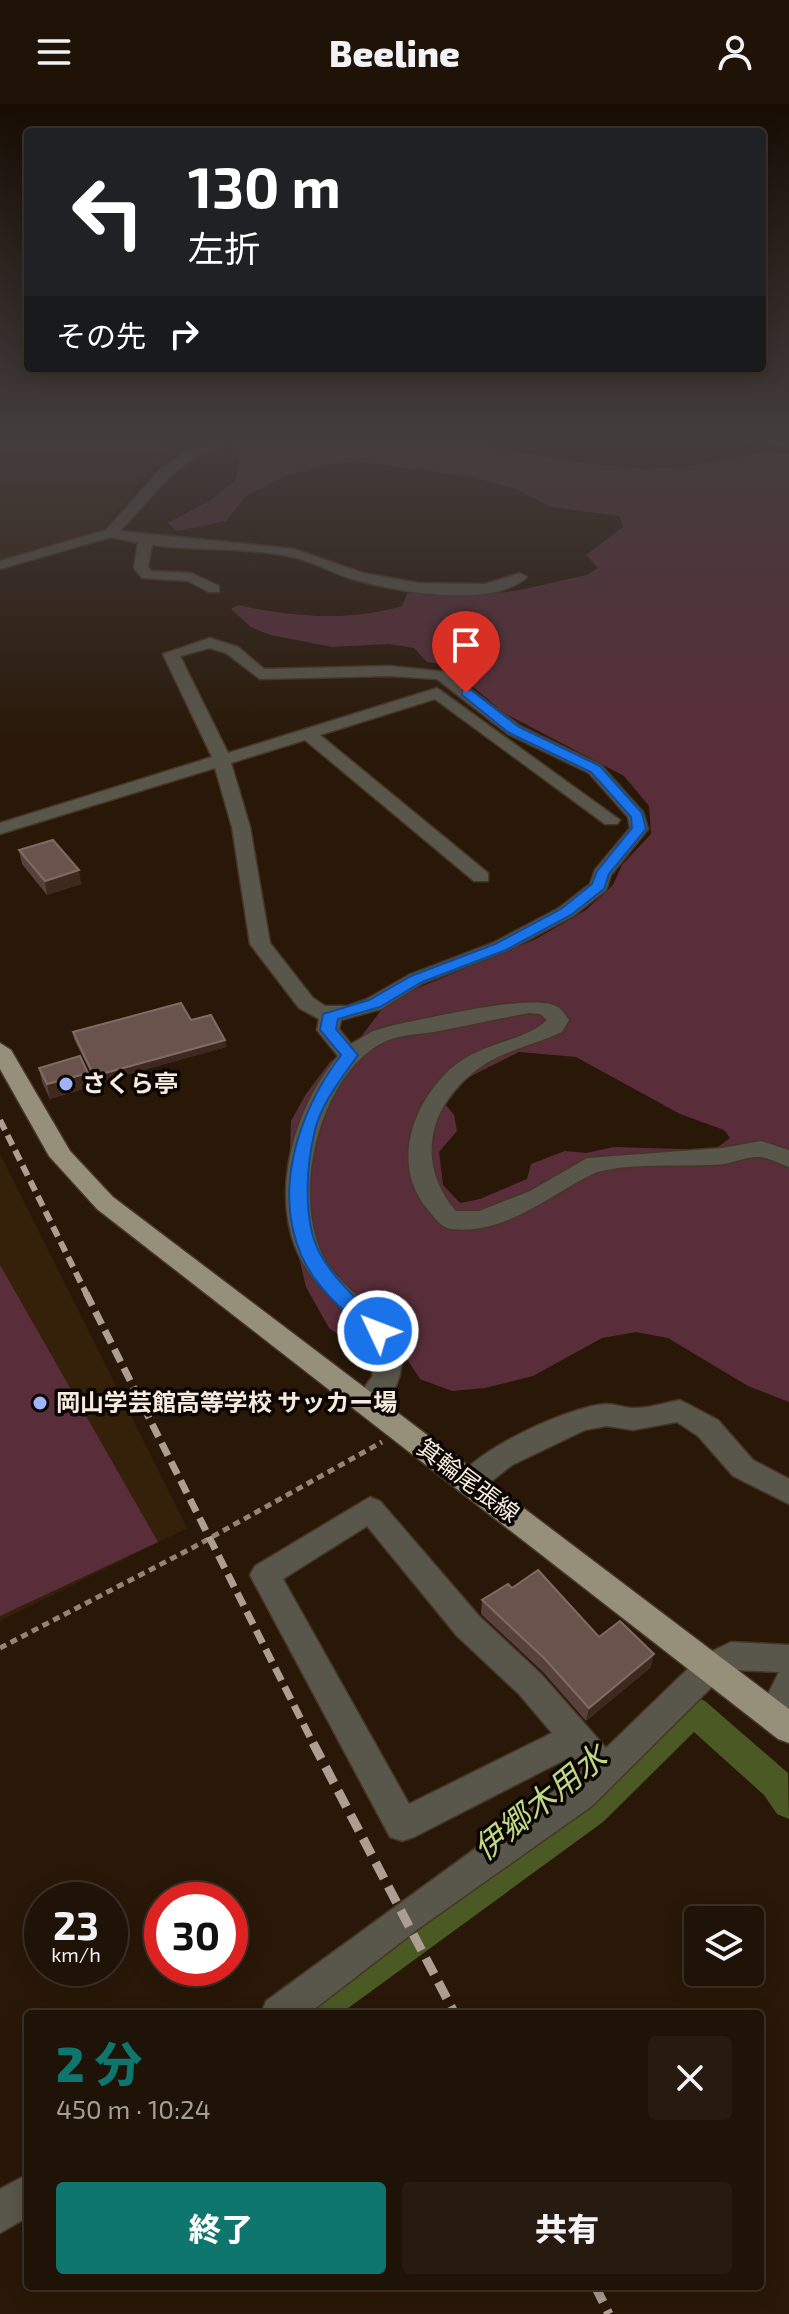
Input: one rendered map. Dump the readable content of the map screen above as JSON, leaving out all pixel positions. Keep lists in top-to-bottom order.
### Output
{
  "streets": {
    "main road": ["箕輪尾張線"]
  },
  "water": ["伊郷木用水"],
  "places": ["さくら亭", "岡山学芸館高等学校 サッカー場"],
  "page": {
    "header": "Beeline",
    "turn": ["130 m", "左折"],
    "then": "その先",
    "speed": "23 km/h",
    "limit": "30",
    "heading": ["2 分", "450 m · 10:24"],
    "buttons": ["終了", "共有"]
  }
}
